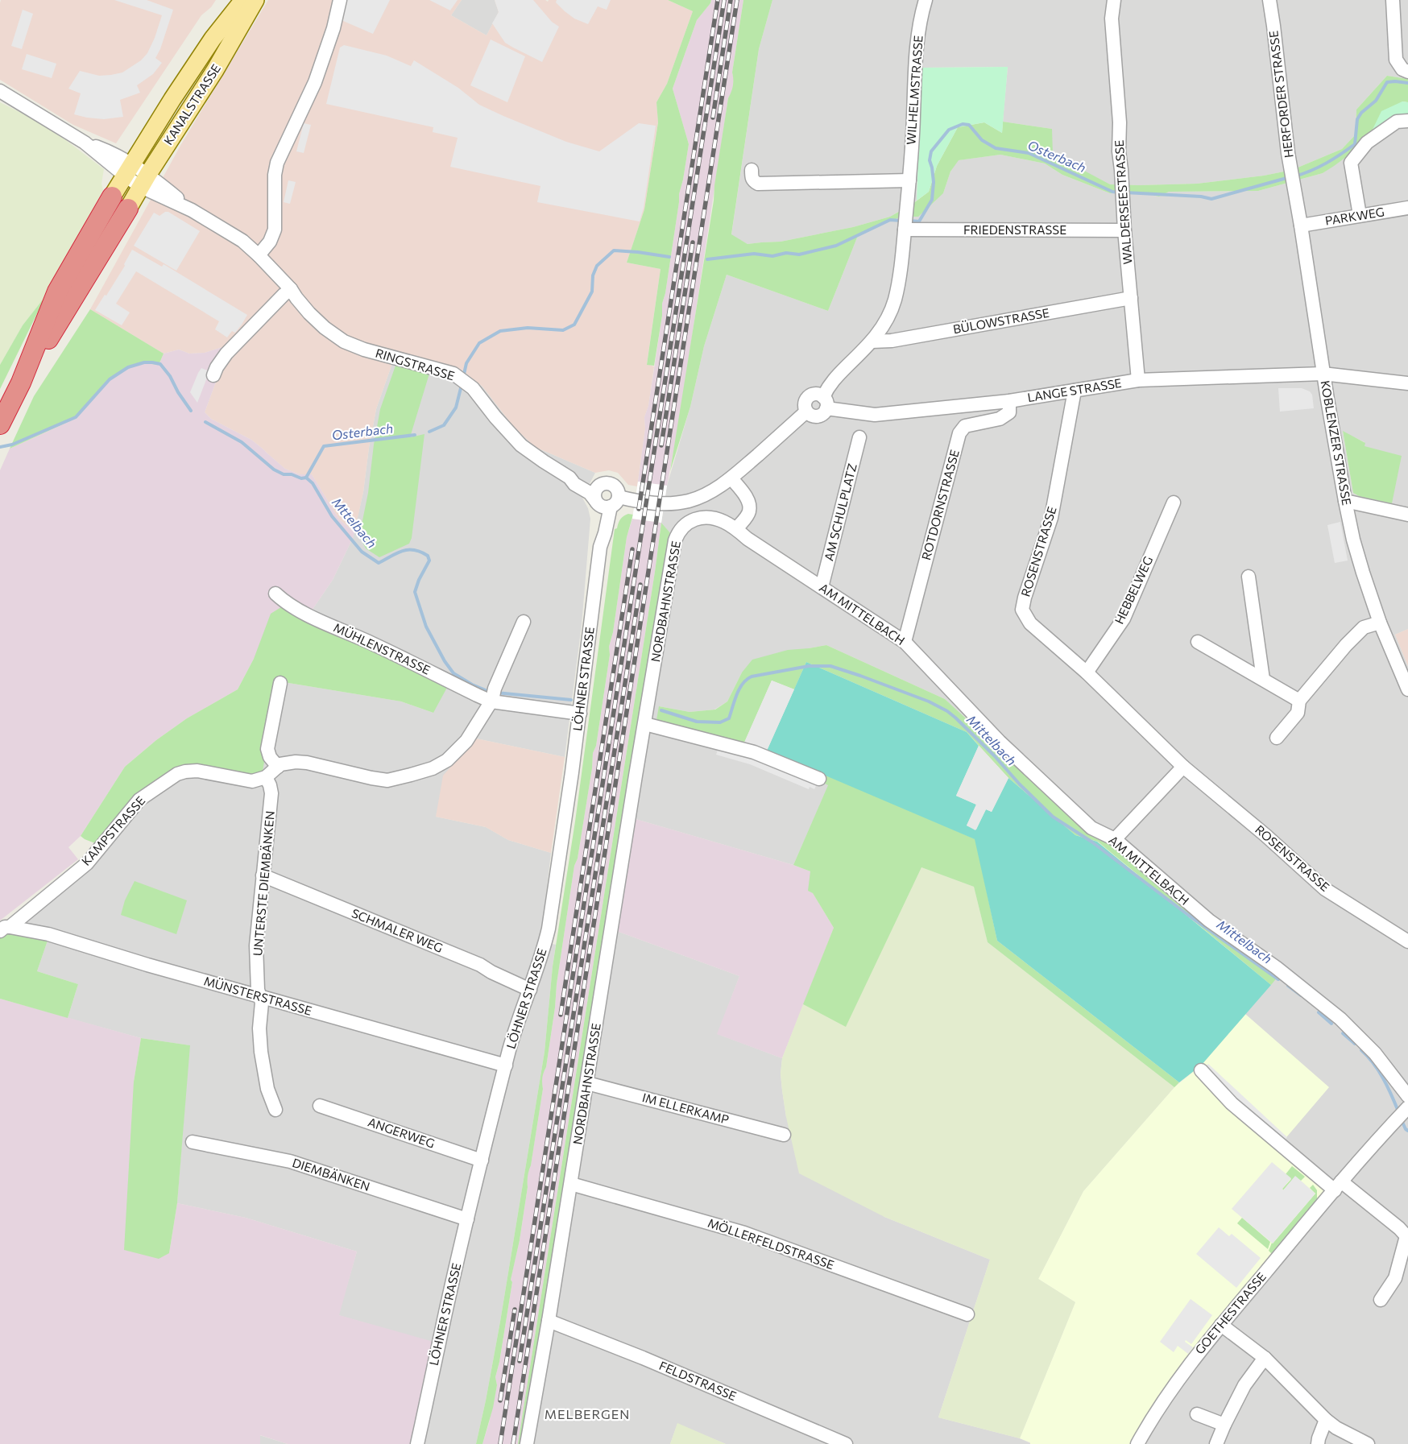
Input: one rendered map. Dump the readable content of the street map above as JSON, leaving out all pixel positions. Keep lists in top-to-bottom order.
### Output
{
  "streets": {
    "main road": ["KANALSTRASSE"],
    "street": [
      "WILHELMSTRASSE",
      "HERFORDER STRASSE",
      "WALDERSEESTRASSE",
      "PARKWEG",
      "FRIEDENSTRASSE",
      "BÜLOWSTRASSE",
      "RINGSTRASSE",
      "LANGE STRASSE",
      "KOBLENZER STRASSE",
      "ROTDORNSTRASSE",
      "AM SCHULPLATZ",
      "ROSENSTRASSE",
      "HEBBELWEG",
      "NORDBAHNSTRASSE",
      "AM MITTELBACH",
      "MÜHLENSTRASSE",
      "LÖHNER STRASSE",
      "KAMPSTRASSE",
      "UNTERSTE DIEMBÄNKEN",
      "SCHMALER WEG",
      "MÜNSTERSTRASSE",
      "IM ELLERKAMP",
      "ANGERWEG",
      "DIEMBÄNKEN",
      "MÖLLERFELDSTRASSE",
      "GOETHESTRASSE",
      "FELDSTRASSE"
    ]
  },
  "crossings": [
    ["WILHELMSTRASSE", "FRIEDENSTRASSE"],
    ["HERFORDER STRASSE", "KOBLENZER STRASSE"],
    ["KANALSTRASSE", "RINGSTRASSE"],
    ["WALDERSEESTRASSE", "FRIEDENSTRASSE"],
    ["WALDERSEESTRASSE", "BÜLOWSTRASSE"],
    ["WALDERSEESTRASSE", "LANGE STRASSE"],
    ["PARKWEG", "KOBLENZER STRASSE"],
    ["RINGSTRASSE", "LÖHNER STRASSE"],
    ["LANGE STRASSE", "KOBLENZER STRASSE"],
    ["LANGE STRASSE", "ROTDORNSTRASSE"],
    ["LANGE STRASSE", "ROSENSTRASSE"],
    ["ROTDORNSTRASSE", "AM MITTELBACH"],
    ["AM SCHULPLATZ", "AM MITTELBACH"],
    ["ROSENSTRASSE", "HEBBELWEG"],
    ["NORDBAHNSTRASSE", "AM MITTELBACH"],
    ["NORDBAHNSTRASSE", "IM ELLERKAMP"],
    ["NORDBAHNSTRASSE", "MÖLLERFELDSTRASSE"],
    ["NORDBAHNSTRASSE", "FELDSTRASSE"],
    ["MÜHLENSTRASSE", "LÖHNER STRASSE"],
    ["MÜHLENSTRASSE", "KAMPSTRASSE"],
    ["LÖHNER STRASSE", "SCHMALER WEG"],
    ["LÖHNER STRASSE", "MÜNSTERSTRASSE"],
    ["LÖHNER STRASSE", "ANGERWEG"],
    ["LÖHNER STRASSE", "DIEMBÄNKEN"],
    ["KAMPSTRASSE", "UNTERSTE DIEMBÄNKEN"],
    ["KAMPSTRASSE", "MÜNSTERSTRASSE"],
    ["UNTERSTE DIEMBÄNKEN", "SCHMALER WEG"],
    ["UNTERSTE DIEMBÄNKEN", "MÜNSTERSTRASSE"]
  ],
  "districts": ["MELBERGEN"],
  "water": ["Osterbach", "Mttelbach", "Mittelbach"]
}
